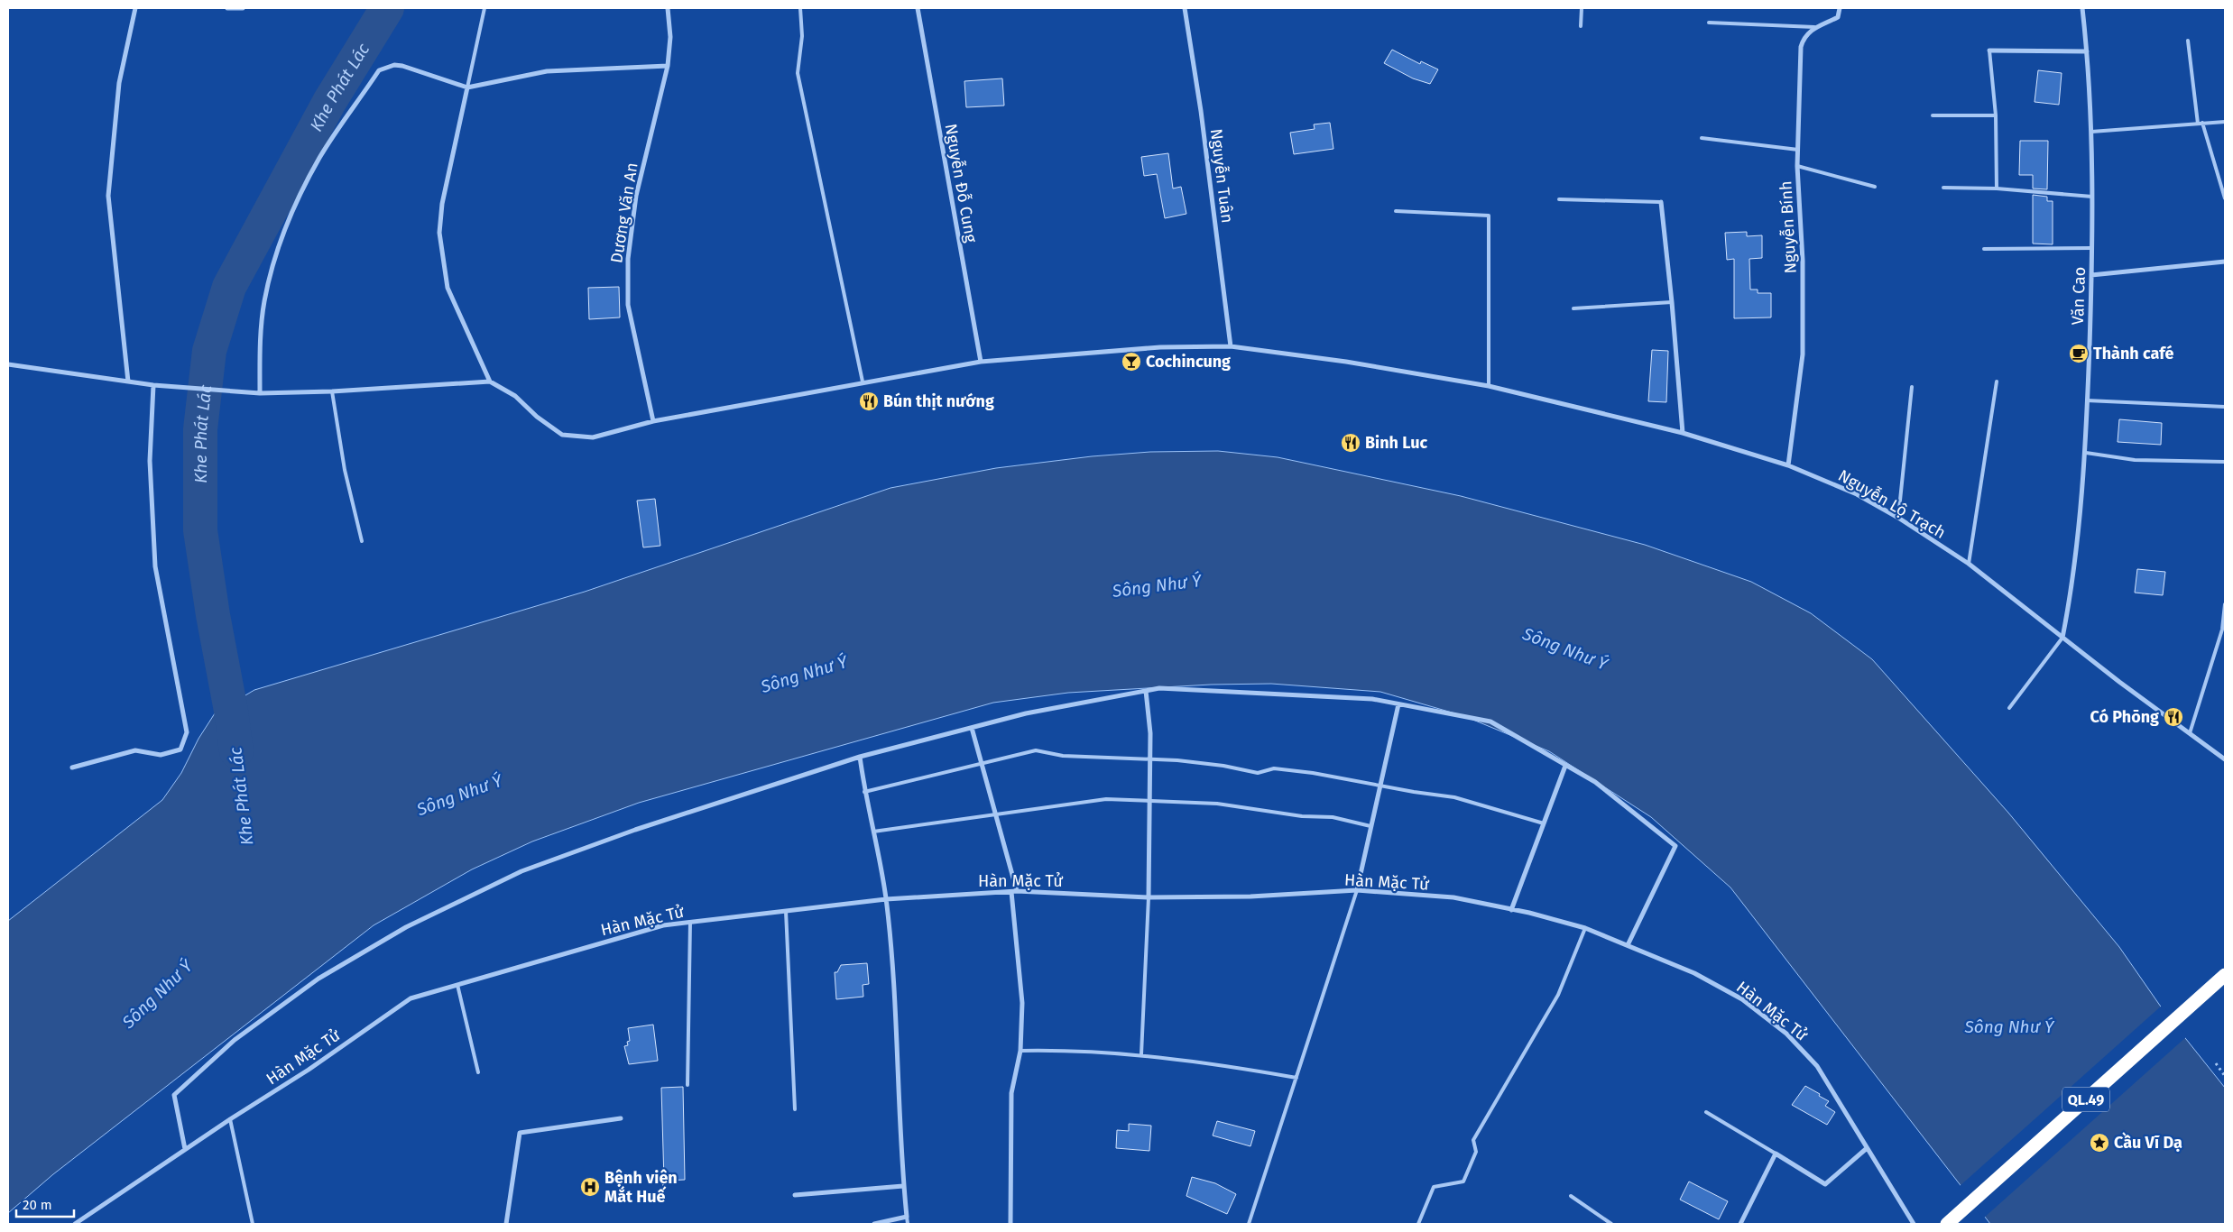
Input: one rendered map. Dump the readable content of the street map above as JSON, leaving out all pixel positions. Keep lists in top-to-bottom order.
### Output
{
  "streets": {
    "highway": ["QL.49"],
    "street": [
      "Nguyễn Tuân",
      "Nguyễn Đỗ Cung",
      "Dương Văn An",
      "Nguyễn Bính",
      "Văn Cao",
      "Nguyễn Lộ Trạch",
      "Hàn Mặc Tử"
    ]
  },
  "crossings": [
    ["Nguyễn Tuân", "Nguyễn Lộ Trạch"],
    ["Nguyễn Đỗ Cung", "Nguyễn Lộ Trạch"],
    ["Dương Văn An", "Nguyễn Lộ Trạch"],
    ["Nguyễn Bính", "Nguyễn Lộ Trạch"],
    ["Văn Cao", "Nguyễn Lộ Trạch"]
  ],
  "water": ["Khe Phát Lác", "Sông Như Ý"],
  "places": {
    "cafe": ["Thành café"],
    "bar": ["Cochincung"],
    "restaurant": ["Bún thịt nướng", "Binh Luc", "Có Phōng"],
    "place": ["Cầu Vĩ Dạ"],
    "hospital": ["Bệnh viện Mắt Huế"]
  },
  "scale_bar": "20 m"
}
